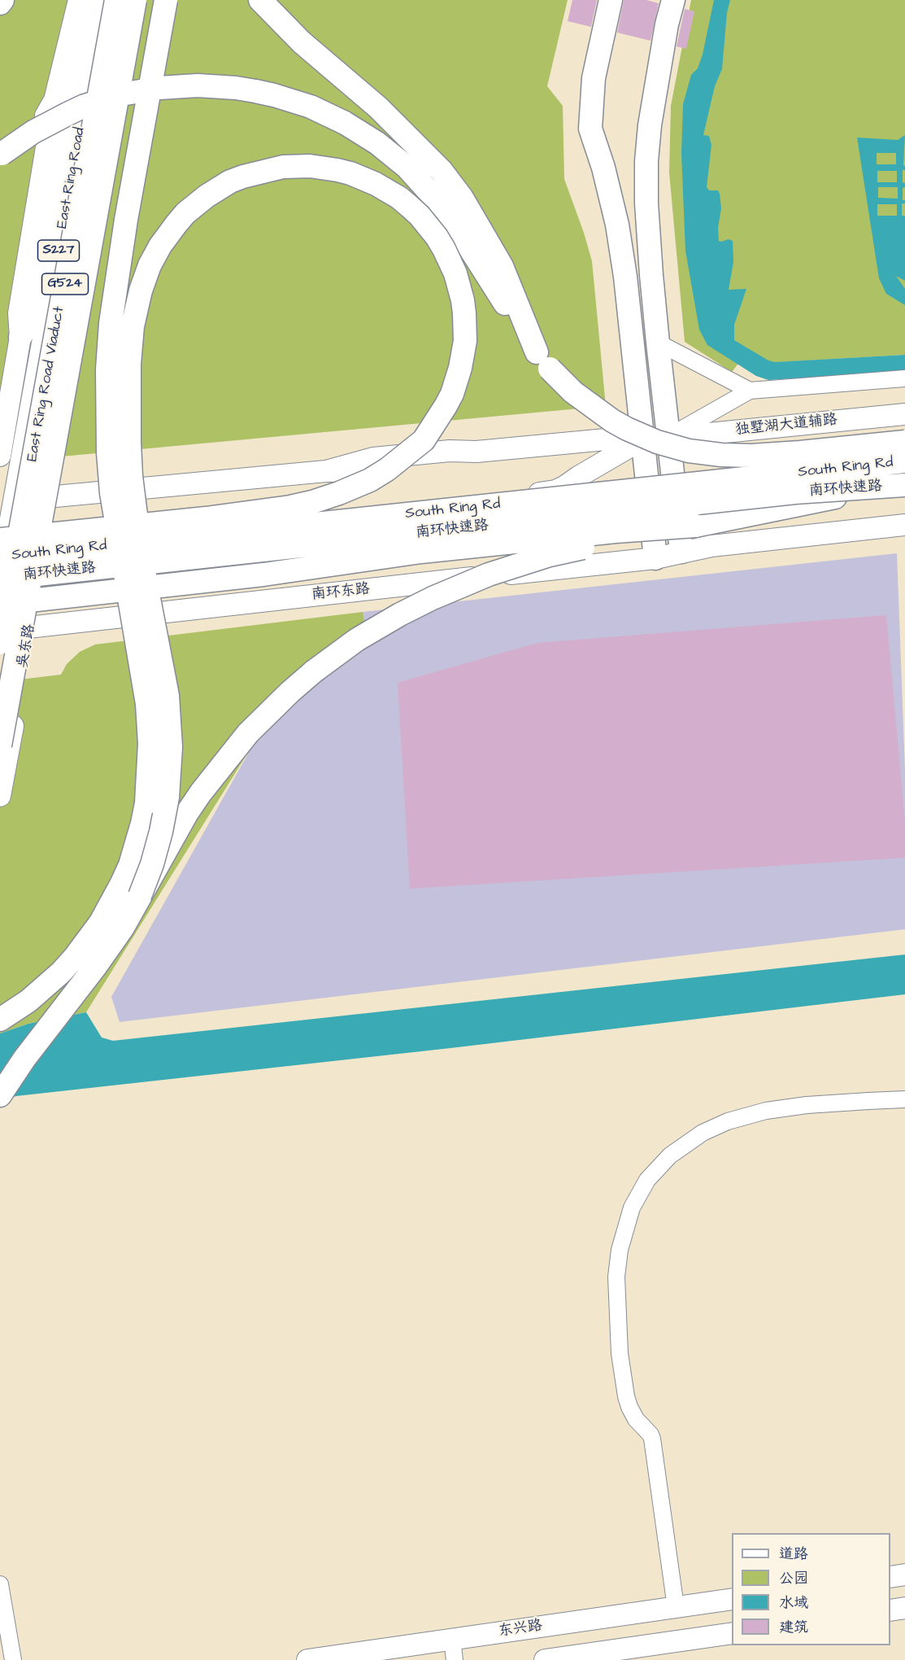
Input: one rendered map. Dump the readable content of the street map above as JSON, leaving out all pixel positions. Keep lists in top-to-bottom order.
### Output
{
  "streets": {
    "highway": [
      "G524",
      "East Ring Road Viaduct",
      "South Ring Rd",
      "南环快速路"
    ],
    "main road": [
      "East Ring Road",
      "S227",
      "独墅湖大道辅路",
      "南环东路",
      "吴东路",
      "东兴路"
    ]
  },
  "crossings": [
    ["East Ring Road", "S227"],
    ["S227", "G524"],
    ["S227", "East Ring Road Viaduct"],
    ["S227", "South Ring Rd"],
    ["S227", "南环快速路"],
    ["S227", "吴东路"],
    ["G524", "East Ring Road Viaduct"],
    ["G524", "South Ring Rd"],
    ["G524", "南环快速路"],
    ["East Ring Road Viaduct", "South Ring Rd"],
    ["East Ring Road Viaduct", "南环快速路"],
    ["South Ring Rd", "南环快速路"],
    ["南环东路", "吴东路"]
  ],
  "legend": [
    "道路",
    "公园",
    "水域",
    "建筑"
  ]
}
